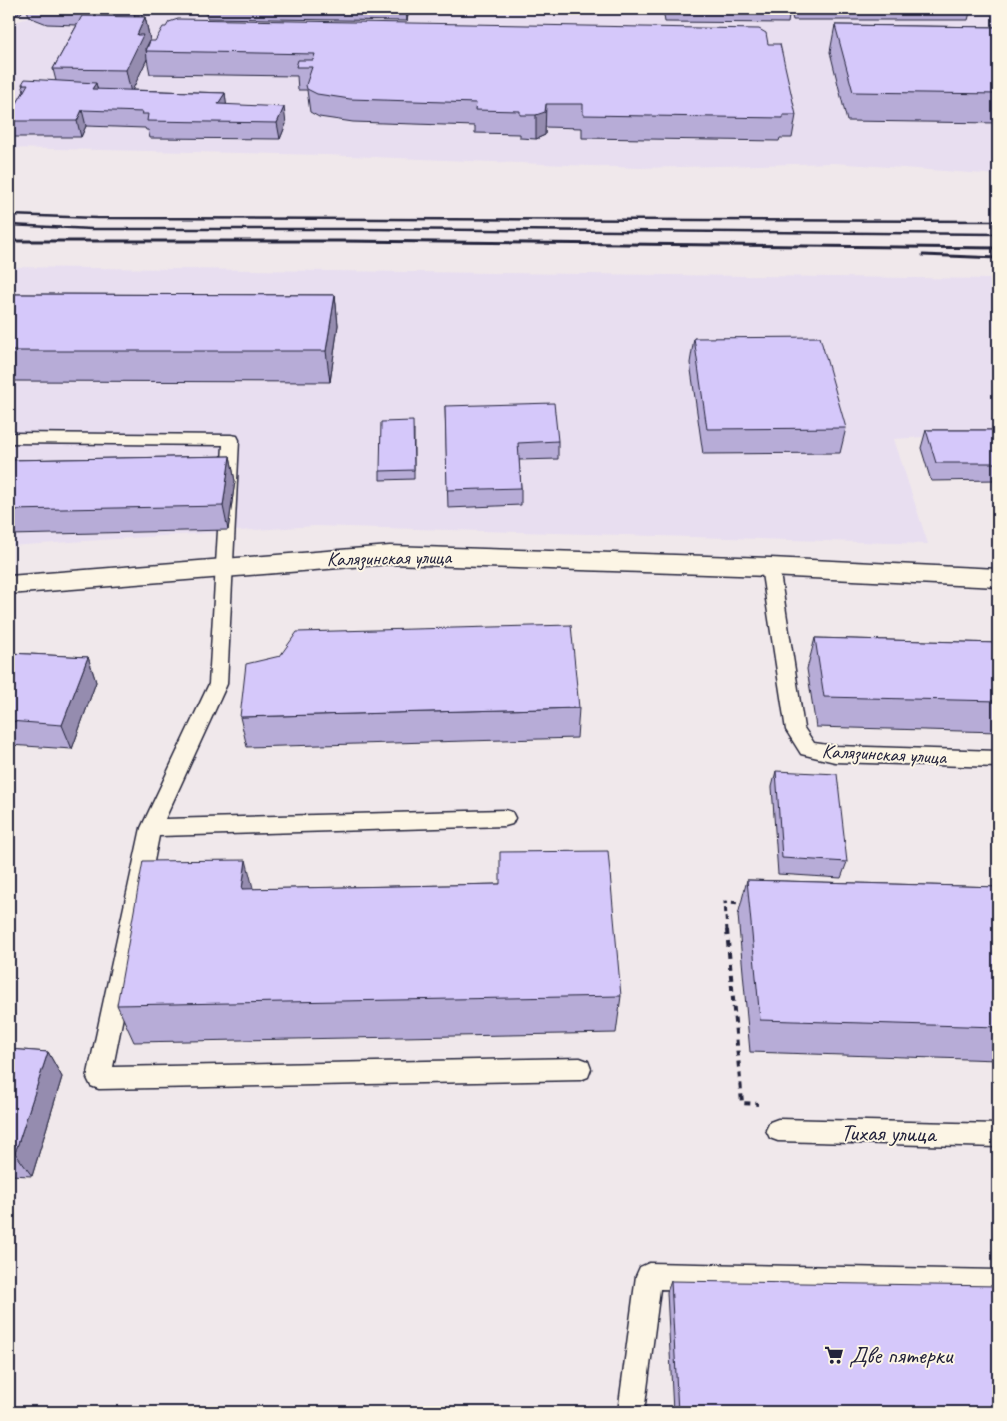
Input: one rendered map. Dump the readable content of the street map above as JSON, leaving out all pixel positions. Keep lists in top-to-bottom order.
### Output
{
  "streets": {
    "street": ["Калязинская улица"],
    "lane": ["Тихая улица"]
  },
  "places": {
    "supermarket": ["Две пятерки"]
  }
}
